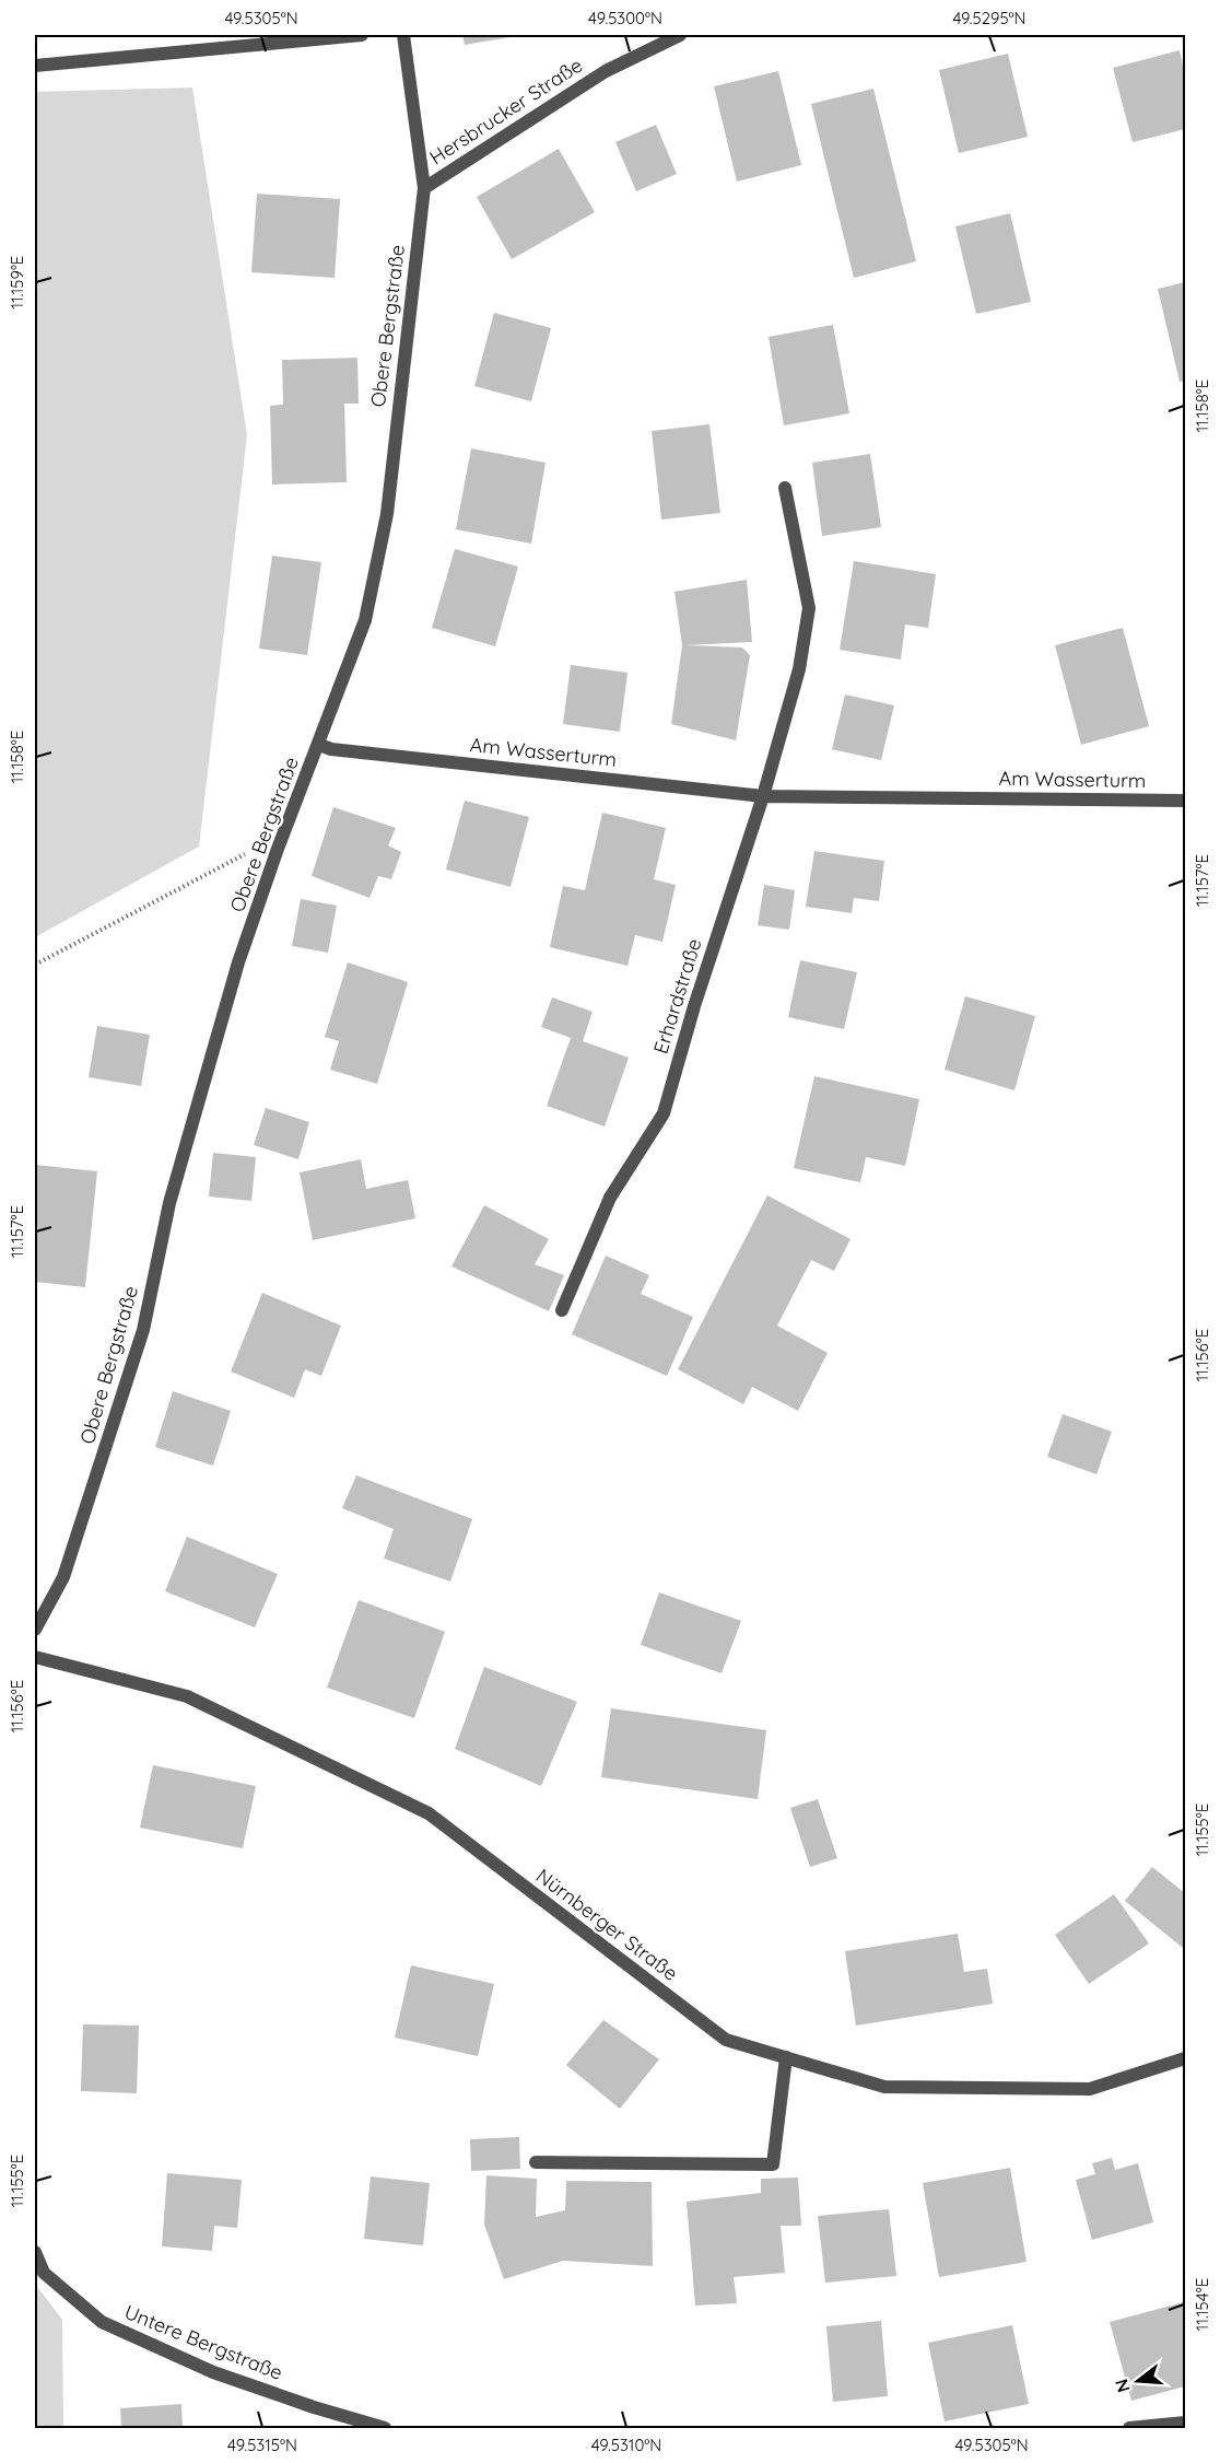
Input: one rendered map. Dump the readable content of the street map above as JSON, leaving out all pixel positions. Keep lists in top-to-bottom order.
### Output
{
  "streets": {
    "street": [
      "Hersbrucker Straße",
      "Obere Bergstraße",
      "Am Wasserturm",
      "Erhardstraße",
      "Nürnberger Straße",
      "Untere Bergstraße"
    ]
  },
  "crossings": [
    ["Hersbrucker Straße", "Obere Bergstraße"],
    ["Obere Bergstraße", "Am Wasserturm"],
    ["Am Wasserturm", "Erhardstraße"]
  ],
  "north": "left",
  "coordinates": [
    "49.5305°N",
    "49.5300°N",
    "49.5295°N",
    "11.159°E",
    "11.158°E",
    "11.157°E",
    "11.156°E",
    "11.155°E",
    "11.154°E",
    "49.5315°N",
    "49.5310°N"
  ]
}
